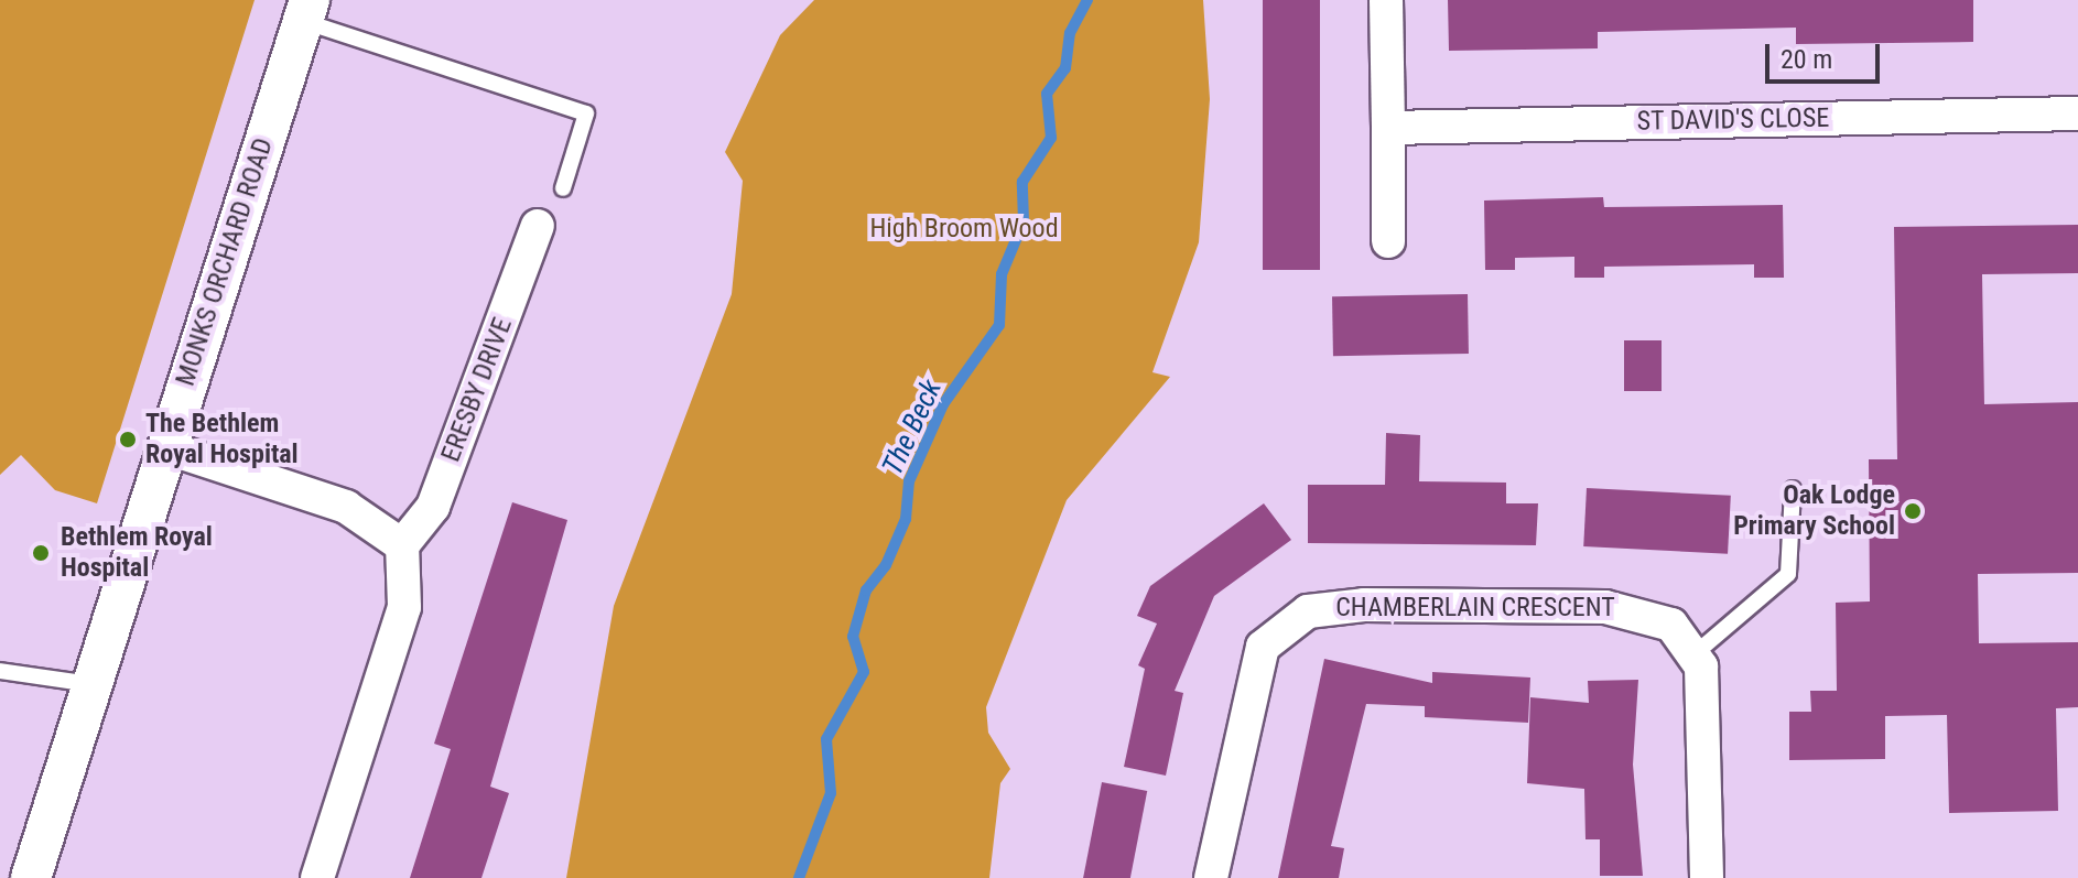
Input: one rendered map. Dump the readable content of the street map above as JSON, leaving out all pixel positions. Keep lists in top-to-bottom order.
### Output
{
  "streets": {
    "street": [
      "ST DAVID'S CLOSE",
      "MONKS ORCHARD ROAD",
      "ERESBY DRIVE",
      "CHAMBERLAIN CRESCENT"
    ]
  },
  "water": ["The Beck"],
  "parks": ["High Broom Wood"],
  "places": ["The Bethlem Royal Hospital", "Oak Lodge Primary School", "Bethlem Royal Hospital"],
  "scale_bar": "20 m"
}
